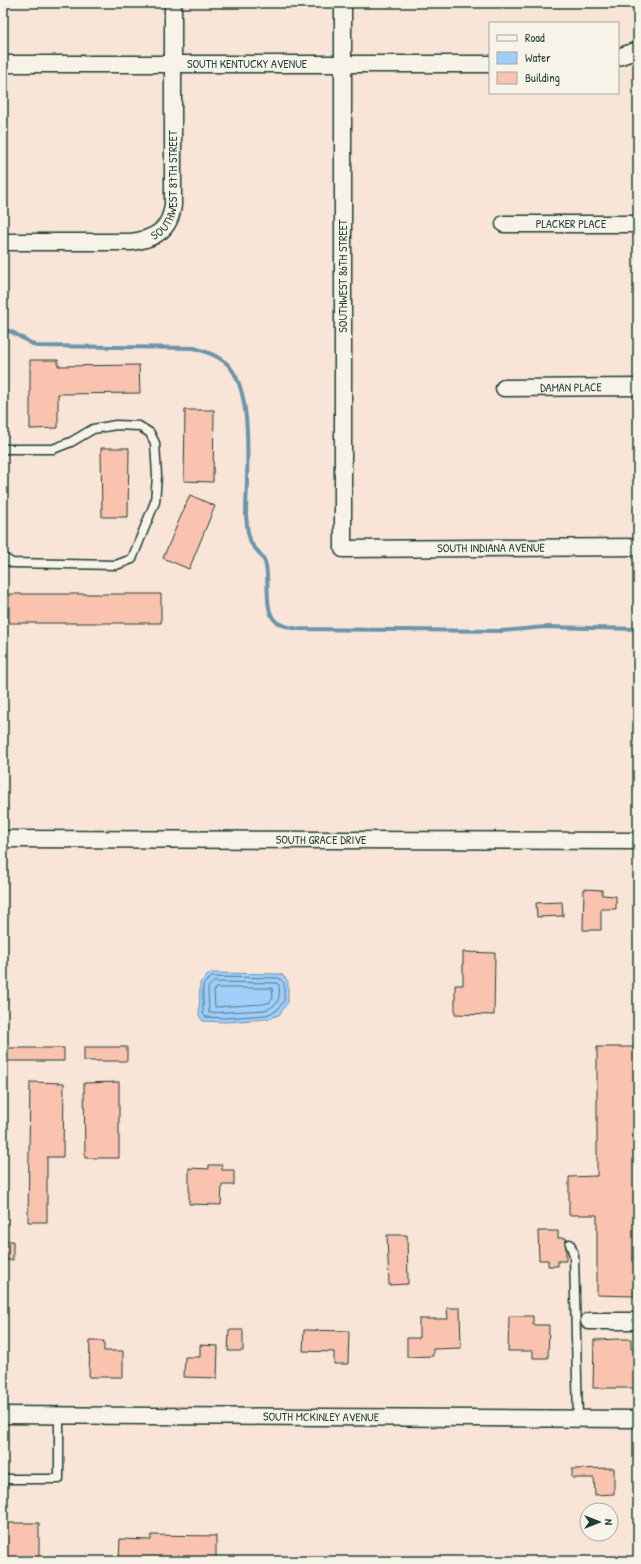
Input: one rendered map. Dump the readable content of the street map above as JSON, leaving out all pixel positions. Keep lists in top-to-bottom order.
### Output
{
  "streets": {
    "street": [
      "SOUTH KENTUCKY AVENUE",
      "SOUTHWEST 87TH STREET",
      "PLACKER PLACE",
      "SOUTHWEST 86TH STREET",
      "DAMAN PLACE",
      "SOUTH INDIANA AVENUE",
      "SOUTH GRACE DRIVE",
      "SOUTH MCKINLEY AVENUE"
    ]
  },
  "crossings": [
    ["SOUTH KENTUCKY AVENUE", "SOUTHWEST 87TH STREET"],
    ["SOUTH KENTUCKY AVENUE", "SOUTHWEST 86TH STREET"],
    ["SOUTHWEST 86TH STREET", "SOUTH INDIANA AVENUE"]
  ],
  "legend": ["Road", "Water", "Building"],
  "north": "right"
}
